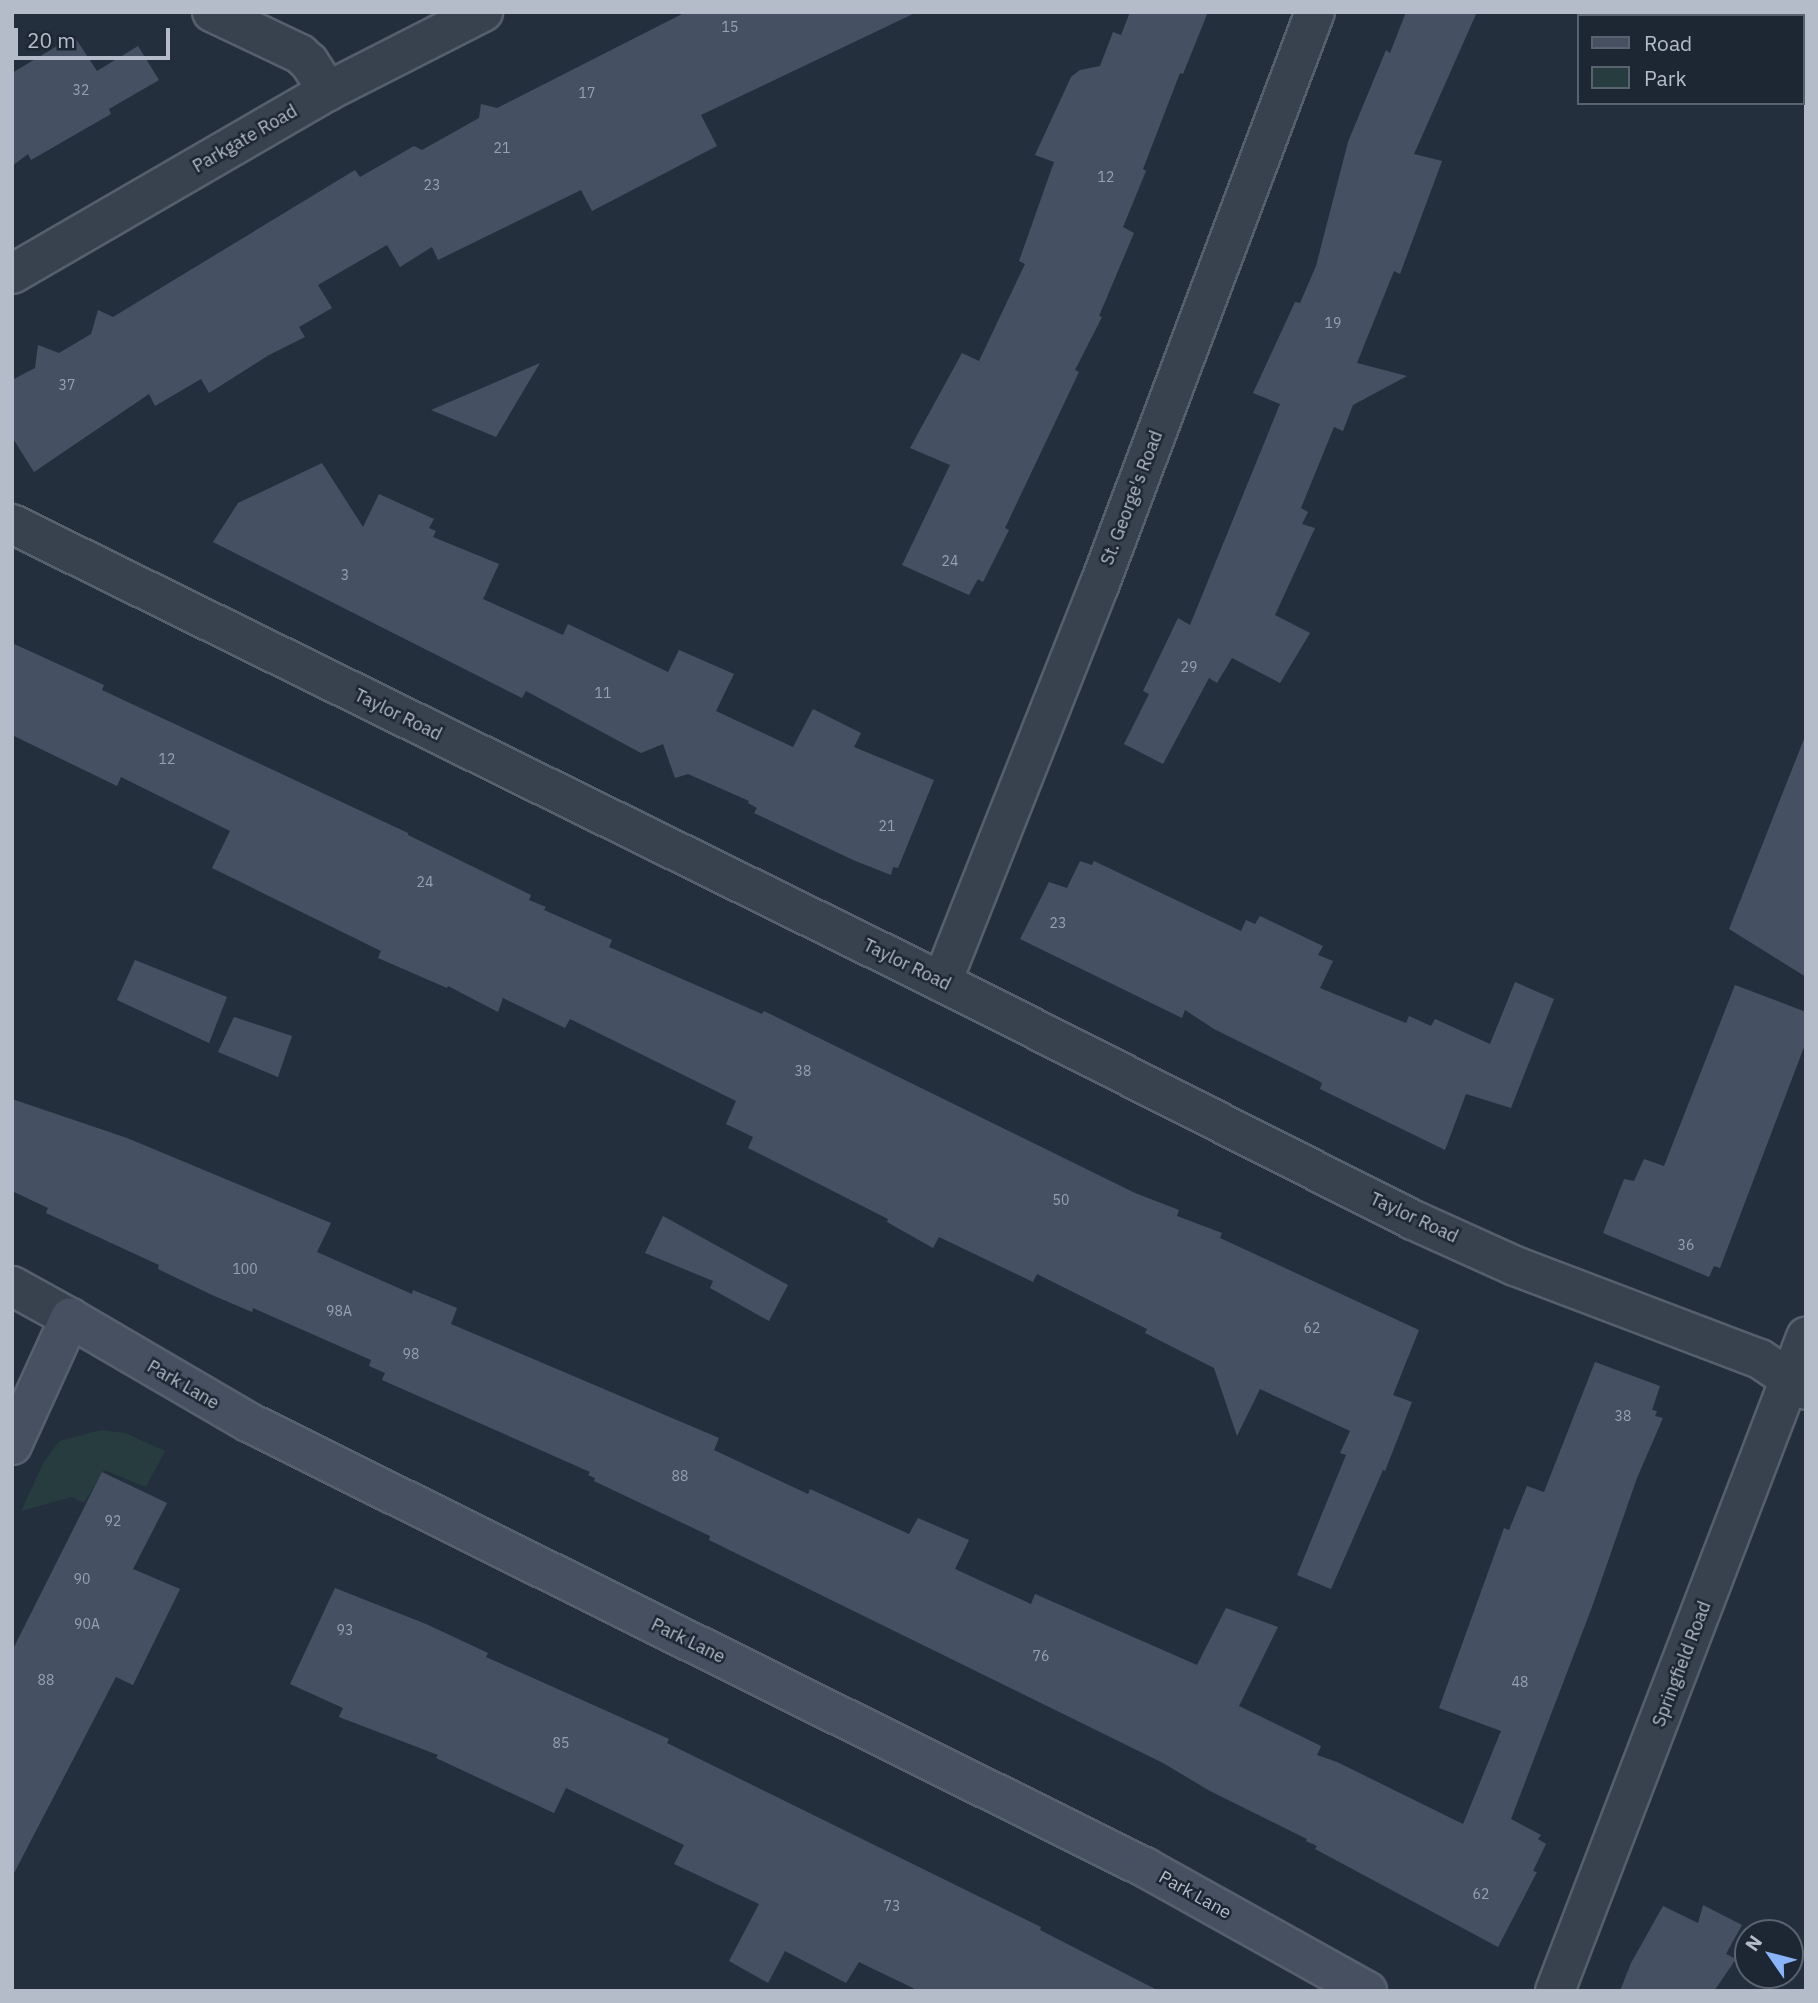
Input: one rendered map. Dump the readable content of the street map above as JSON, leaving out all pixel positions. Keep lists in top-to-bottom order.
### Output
{
  "streets": {
    "main road": ["Park Lane"],
    "street": [
      "Parkgate Road",
      "St. George's Road",
      "Taylor Road",
      "Springfield Road"
    ]
  },
  "crossings": [
    ["St. George's Road", "Taylor Road"],
    ["Taylor Road", "Springfield Road"]
  ],
  "house_numbers": [
    "15",
    "32",
    "17",
    "21",
    "12",
    "23",
    "19",
    "37",
    "24",
    "3",
    "29",
    "11",
    "12",
    "21",
    "24",
    "23",
    "38",
    "50",
    "36",
    "100",
    "98A",
    "62",
    "98",
    "38",
    "88",
    "92",
    "90",
    "90A",
    "93",
    "76",
    "88",
    "48",
    "85",
    "62",
    "73"
  ],
  "legend": ["Road", "Park"],
  "scale_bar": "20 m",
  "north": "top left"
}
